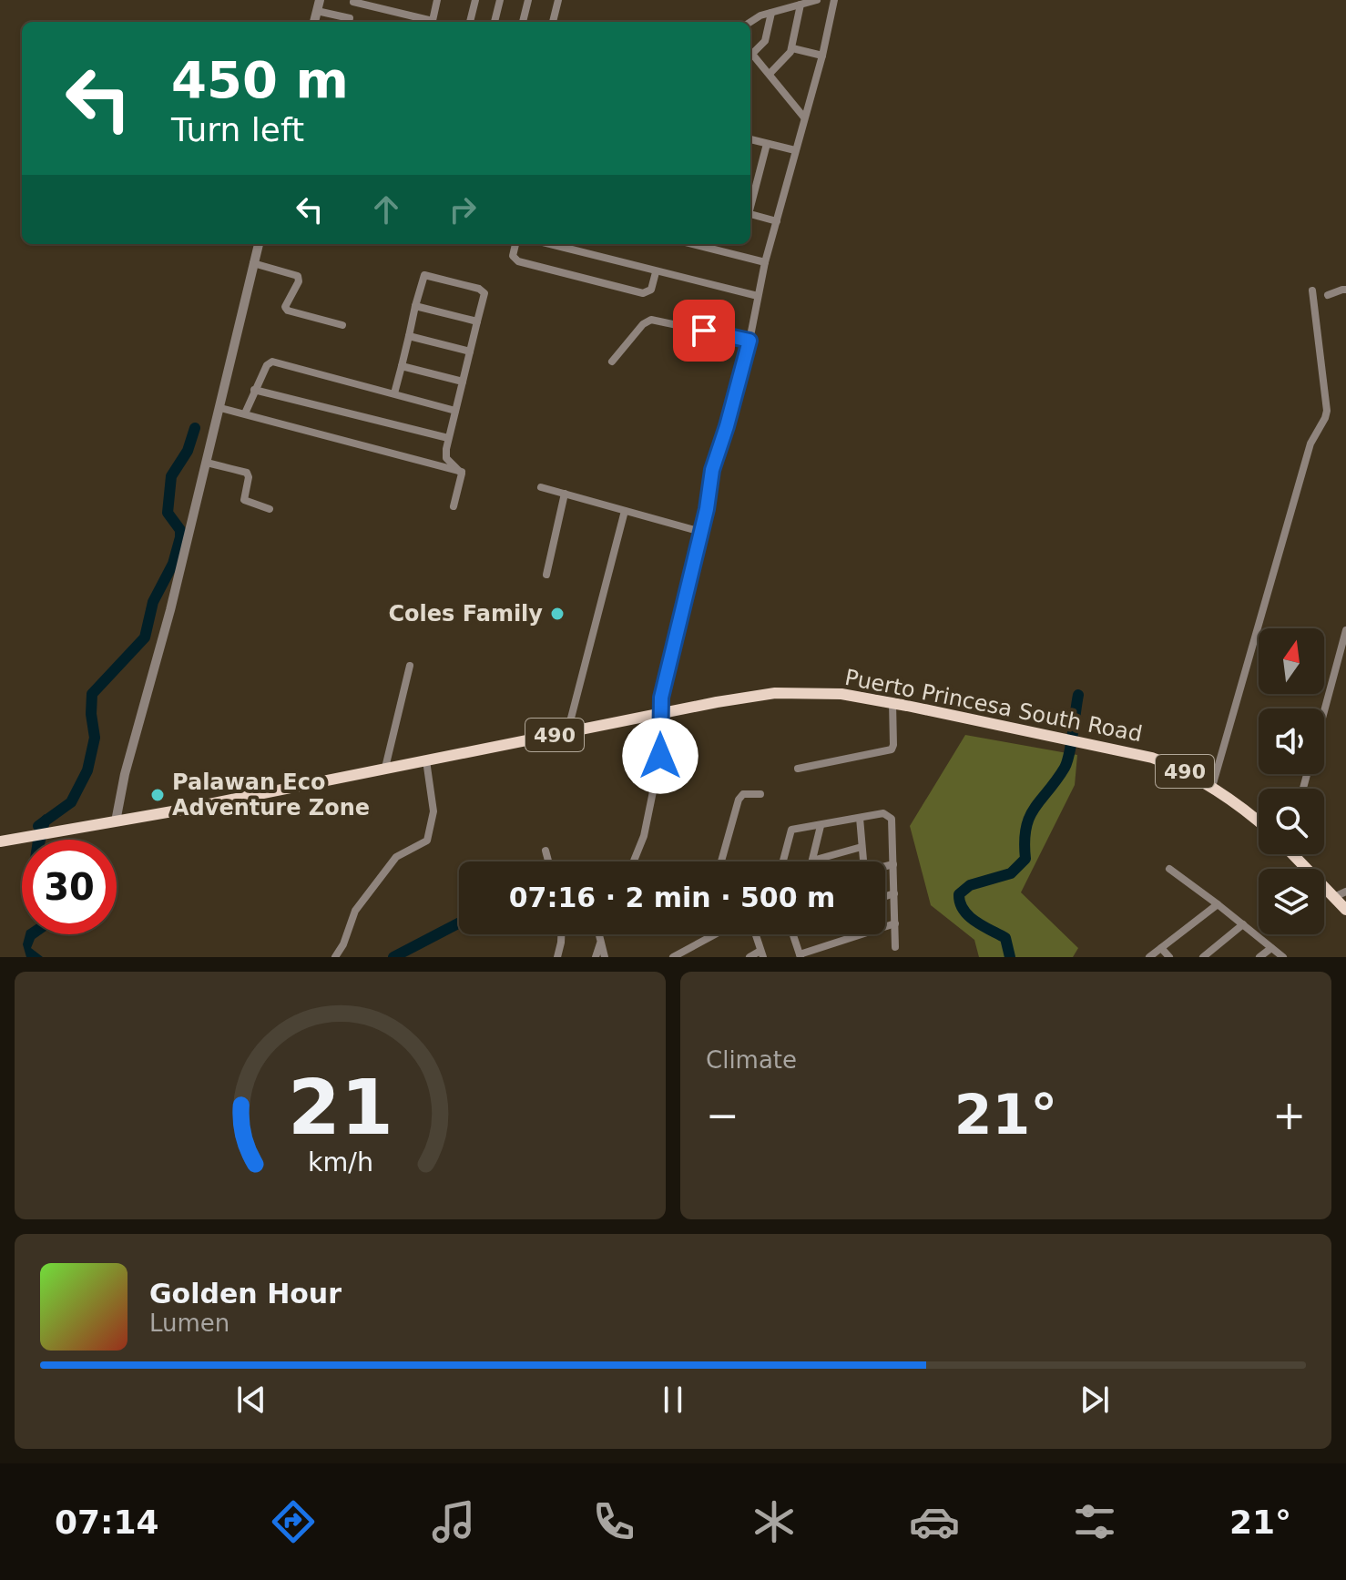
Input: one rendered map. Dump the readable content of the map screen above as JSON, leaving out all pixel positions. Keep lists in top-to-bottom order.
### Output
{
  "streets": {
    "main road": ["Puerto Princesa South Road", "490"]
  },
  "places": ["Coles Family", "Palawan Eco Adventure Zone"],
  "north": "top",
  "page": {
    "turn": ["450 m", "Turn left"],
    "limit": "30",
    "trip": "07:16 · 2 min · 500 m",
    "tile": "Climate",
    "heat": ["−", "21°", "+"],
    "song": ["Golden Hour", "Lumen"],
    "tabs": ["07:14", "21°"],
    "gauge": ["21", "km/h"]
  }
}
